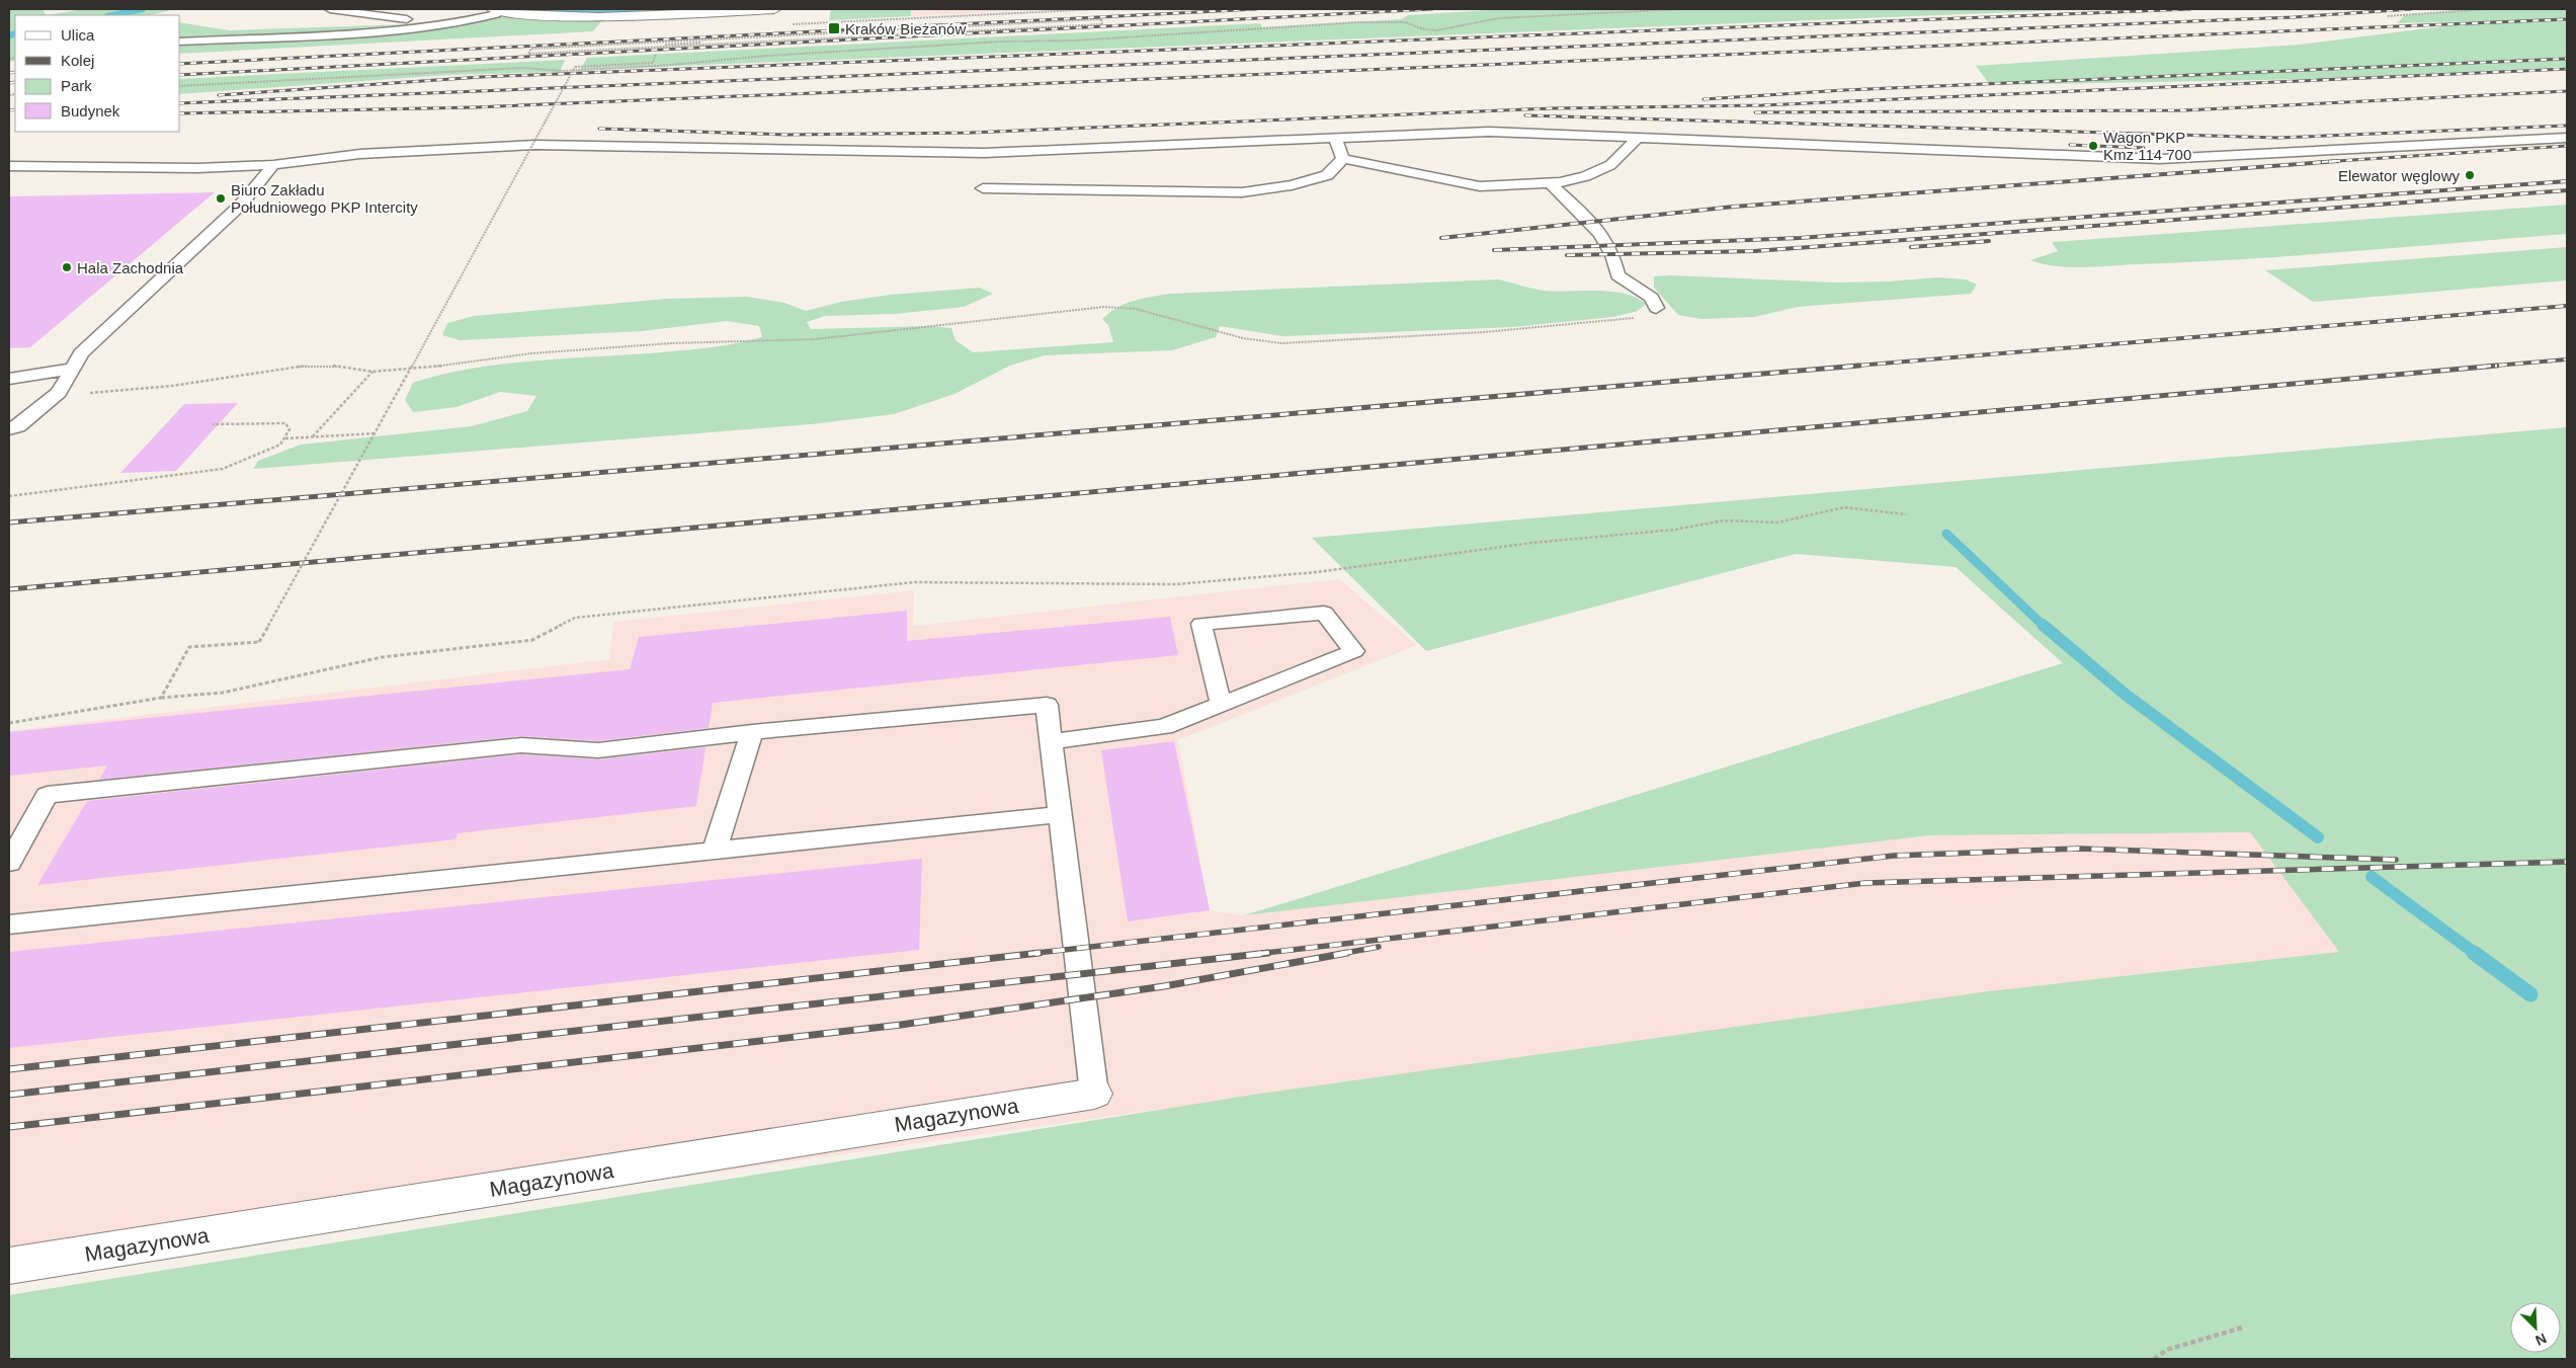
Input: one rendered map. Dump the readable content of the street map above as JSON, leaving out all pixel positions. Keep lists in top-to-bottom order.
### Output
{
  "streets": {
    "street": ["Magazynowa"]
  },
  "places": {
    "transit": ["Kraków Bieżanów"],
    "other": [
      "Wagon PKP Kmz 114 700",
      "Elewator węglowy",
      "Biuro Zakładu Południowego PKP Intercity",
      "Hala Zachodnia"
    ]
  },
  "legend": [
    "Ulica",
    "Kolej",
    "Park",
    "Budynek"
  ],
  "north": "bottom right"
}
